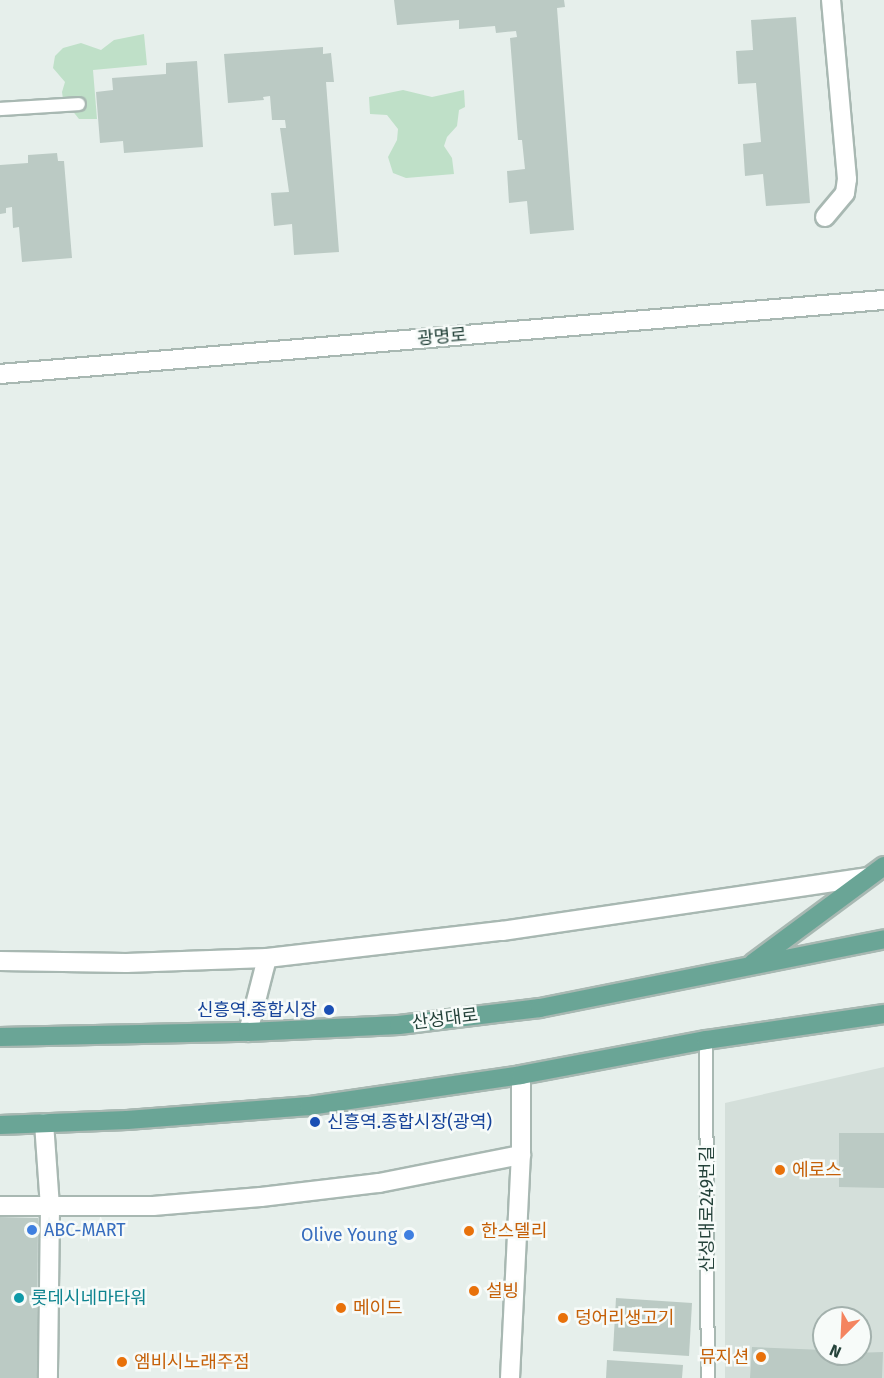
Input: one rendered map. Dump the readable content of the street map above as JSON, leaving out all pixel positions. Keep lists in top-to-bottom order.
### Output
{
  "streets": {
    "main road": ["산성대로"],
    "street": ["광명로"],
    "lane": ["산성대로249번길"]
  },
  "places": [
    "신흥역.종합시장",
    "신흥역.종합시장(광역)",
    "에로스",
    "ABC-MART",
    "한스델리",
    "Olive Young",
    "설빙",
    "롯데시네마타워",
    "메이드",
    "덩어리생고기",
    "뮤지션",
    "엠비시노래주점"
  ],
  "north": "bottom left"
}
